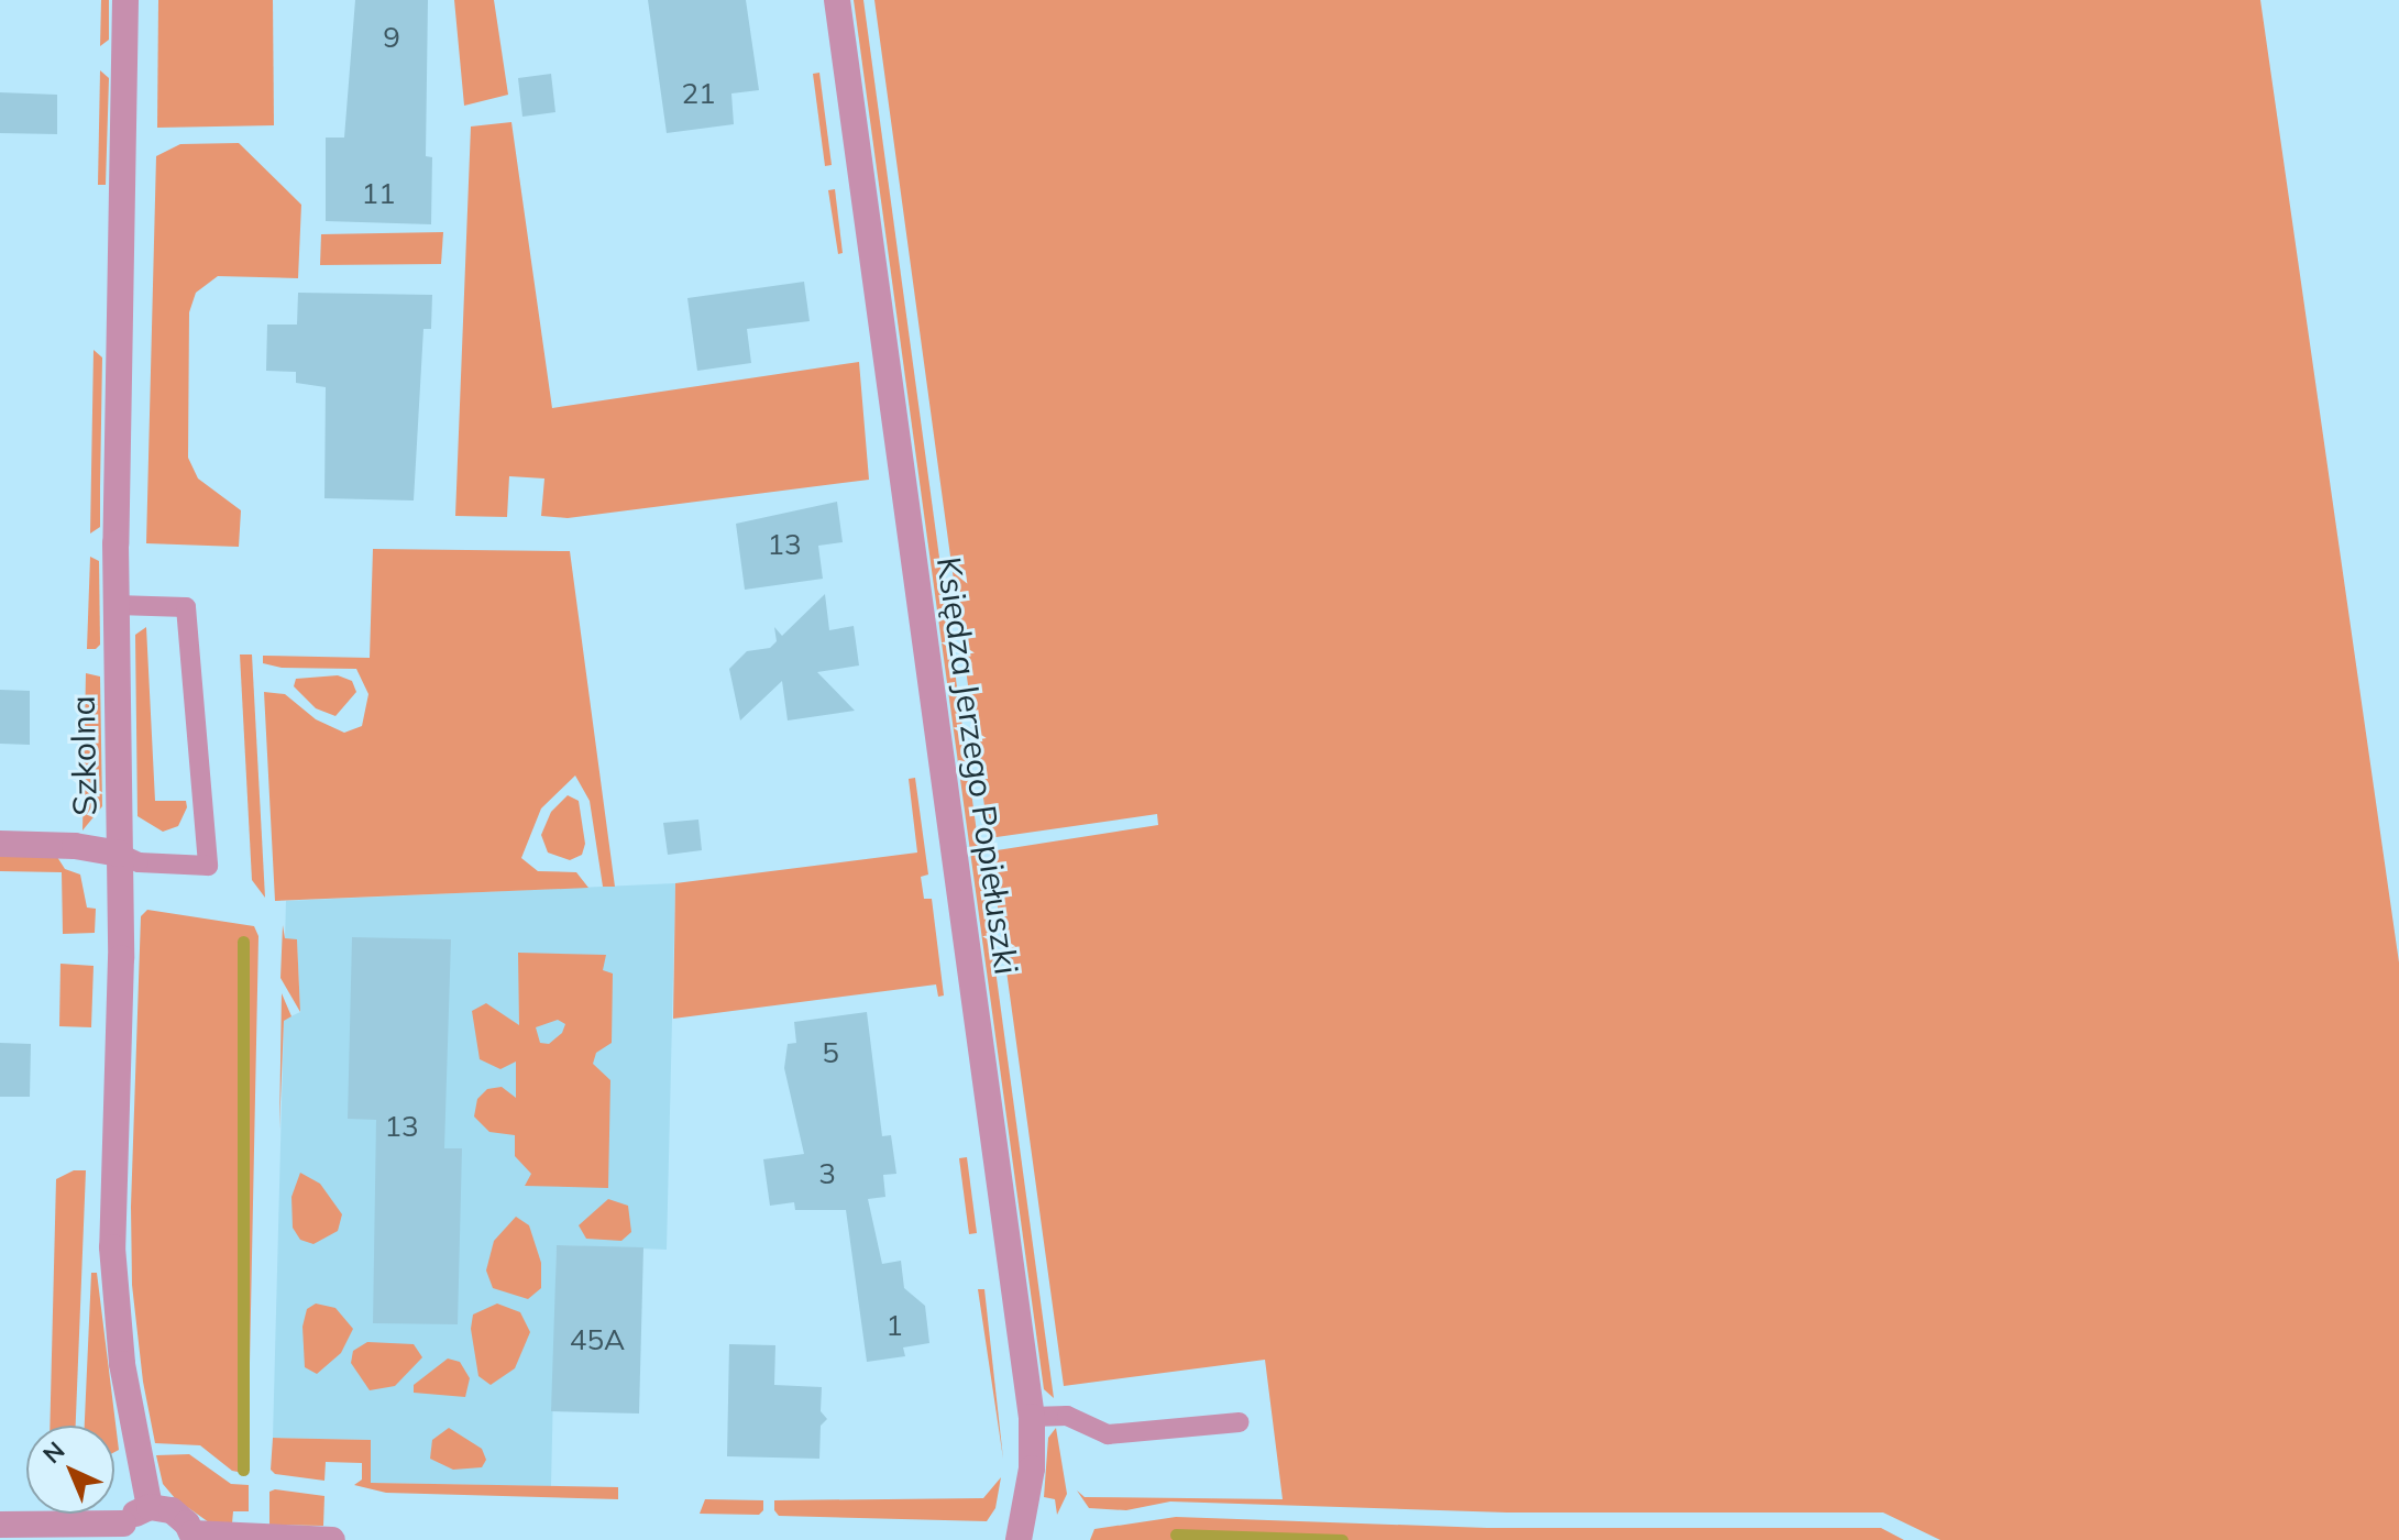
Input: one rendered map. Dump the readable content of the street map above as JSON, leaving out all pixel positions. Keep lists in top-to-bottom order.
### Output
{
  "streets": {
    "street": ["Szkolna", "Księdza Jerzego Popiełuszki"]
  },
  "house_numbers": [
    "9",
    "21",
    "11",
    "13",
    "5",
    "13",
    "3",
    "1",
    "45A"
  ],
  "north": "top left"
}
